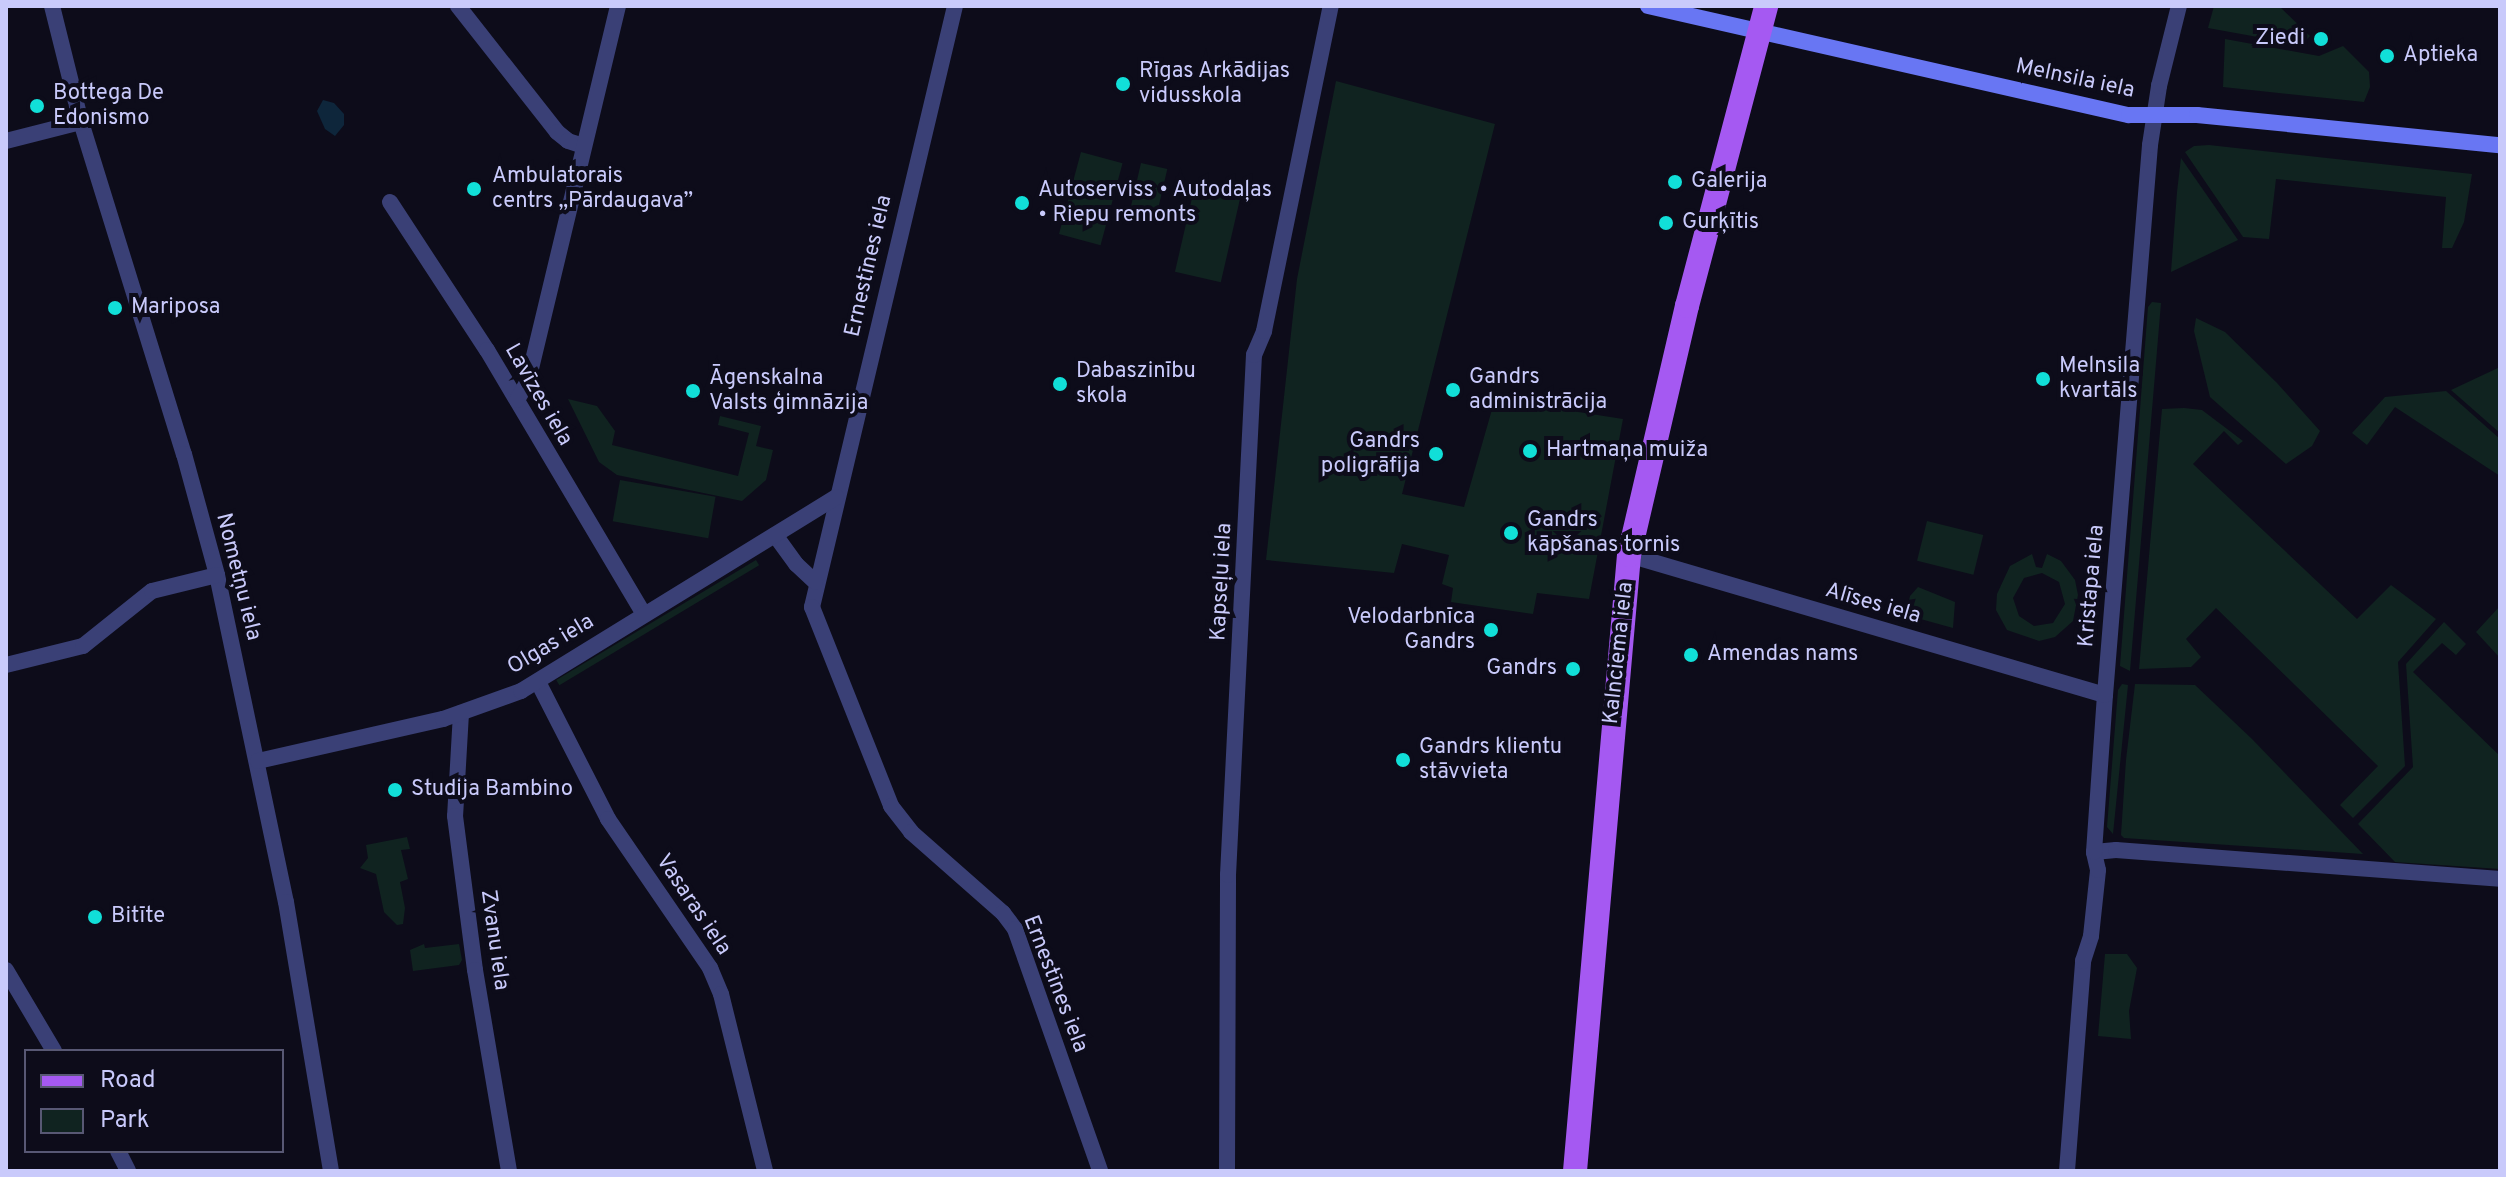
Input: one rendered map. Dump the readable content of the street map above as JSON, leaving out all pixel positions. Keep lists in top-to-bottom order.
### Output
{
  "streets": {
    "main road": ["Kalnciema iela"],
    "street": [
      "Melnsila iela",
      "Ernestīnes iela",
      "Lavīzes iela",
      "Nometņu iela",
      "Kapseļu iela",
      "Kristapa iela",
      "Alīses iela",
      "Olgas iela",
      "Vasaras iela",
      "Zvanu iela"
    ]
  },
  "crossings": [
    ["Melnsila iela", "Kristapa iela"],
    ["Melnsila iela", "Kalnciema iela"],
    ["Ernestīnes iela", "Olgas iela"],
    ["Lavīzes iela", "Olgas iela"],
    ["Nometņu iela", "Olgas iela"],
    ["Kristapa iela", "Alīses iela"],
    ["Alīses iela", "Kalnciema iela"],
    ["Olgas iela", "Vasaras iela"],
    ["Olgas iela", "Zvanu iela"]
  ],
  "places": [
    "Ziedi",
    "Aptieka",
    "Rīgas Arkādijas vidusskola",
    "Bottega De Edonismo",
    "Galerija",
    "Ambulatorais centrs „Pārdaugava”",
    "Autoserviss • Autodaļas • Riepu remonts",
    "Gurķītis",
    "Mariposa",
    "Melnsila kvartāls",
    "Dabaszinību skola",
    "Gandrs administrācija",
    "Āgenskalna Valsts ģimnāzija",
    "Hartmaņa muiža",
    "Gandrs poligrāfija",
    "Gandrs kāpšanas tornis",
    "Velodarbnīca Gandrs",
    "Amendas nams",
    "Gandrs",
    "Gandrs klientu stāvvieta",
    "Studija Bambino",
    "Bitīte"
  ],
  "legend": ["Road", "Park"]
}
